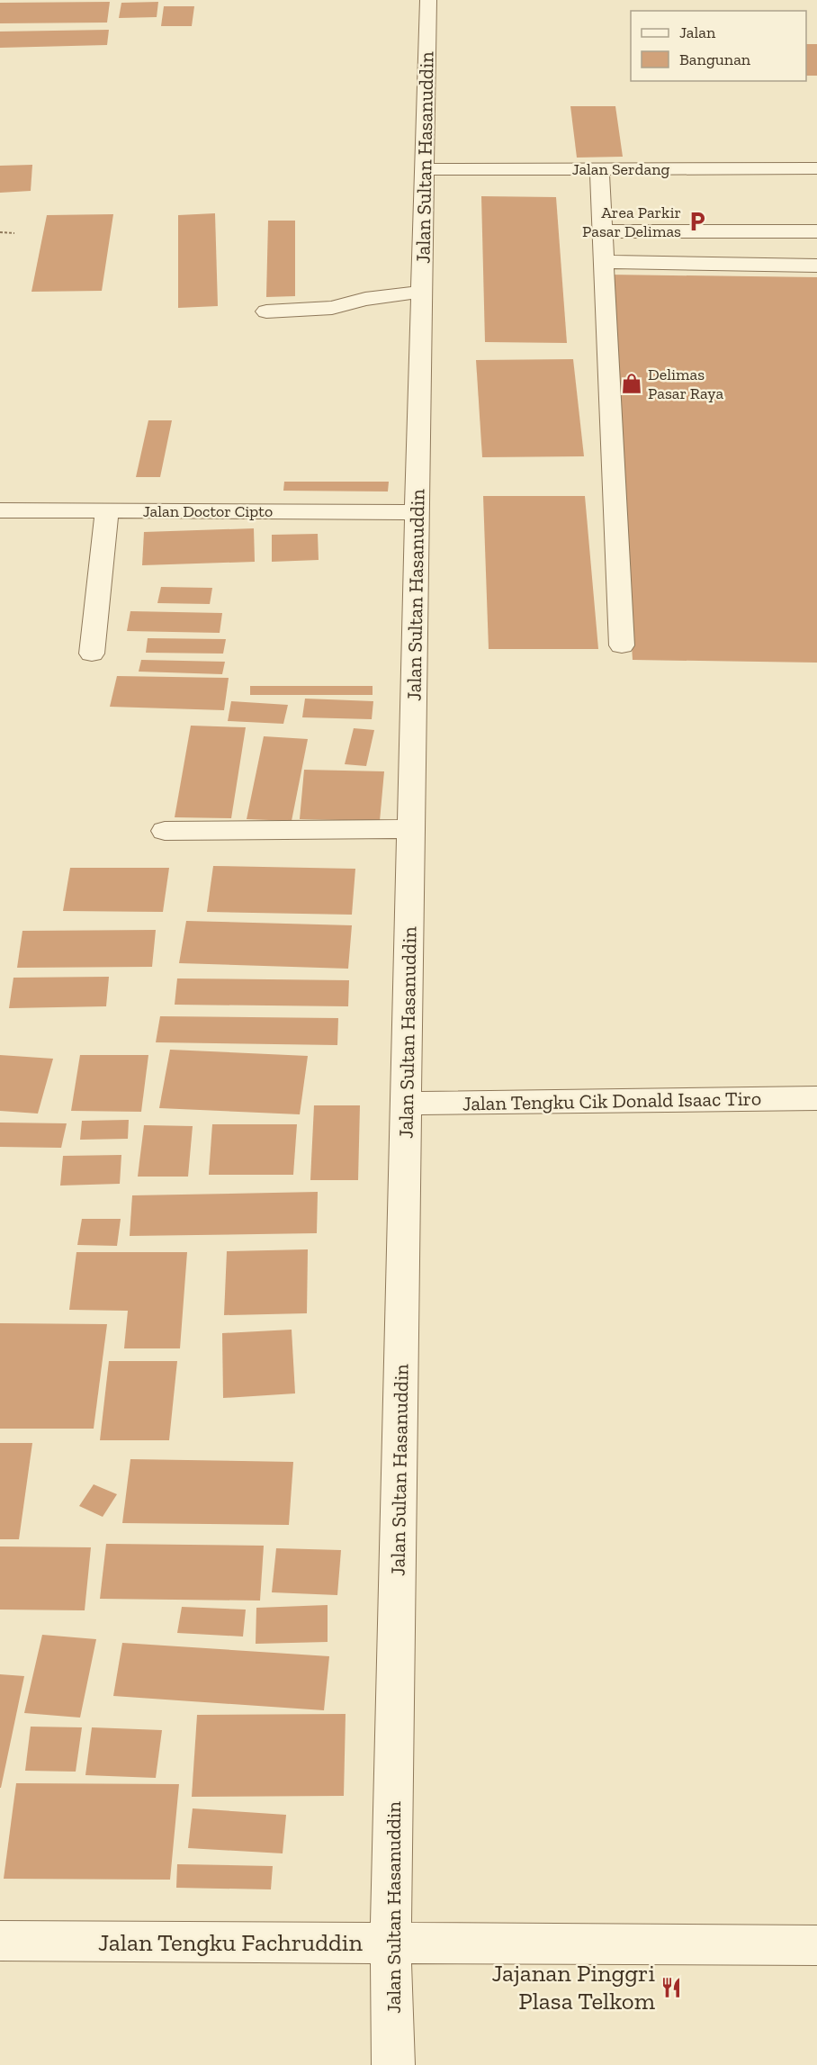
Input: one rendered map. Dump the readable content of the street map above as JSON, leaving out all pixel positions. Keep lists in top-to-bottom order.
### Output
{
  "streets": {
    "street": [
      "Jalan Sultan Hasanuddin",
      "Jalan Serdang",
      "Jalan Doctor Cipto",
      "Jalan Tengku Cik Donald Isaac Tiro",
      "Jalan Tengku Fachruddin"
    ]
  },
  "crossings": [
    ["Jalan Sultan Hasanuddin", "Jalan Serdang"],
    ["Jalan Sultan Hasanuddin", "Jalan Doctor Cipto"],
    ["Jalan Sultan Hasanuddin", "Jalan Tengku Cik Donald Isaac Tiro"],
    ["Jalan Sultan Hasanuddin", "Jalan Tengku Fachruddin"]
  ],
  "places": {
    "parking": ["Area Parkir Pasar Delimas"],
    "shop": ["Delimas Pasar Raya"],
    "restaurant": ["Jajanan Pinggri Plasa Telkom"]
  },
  "legend": ["Jalan", "Bangunan"]
}
